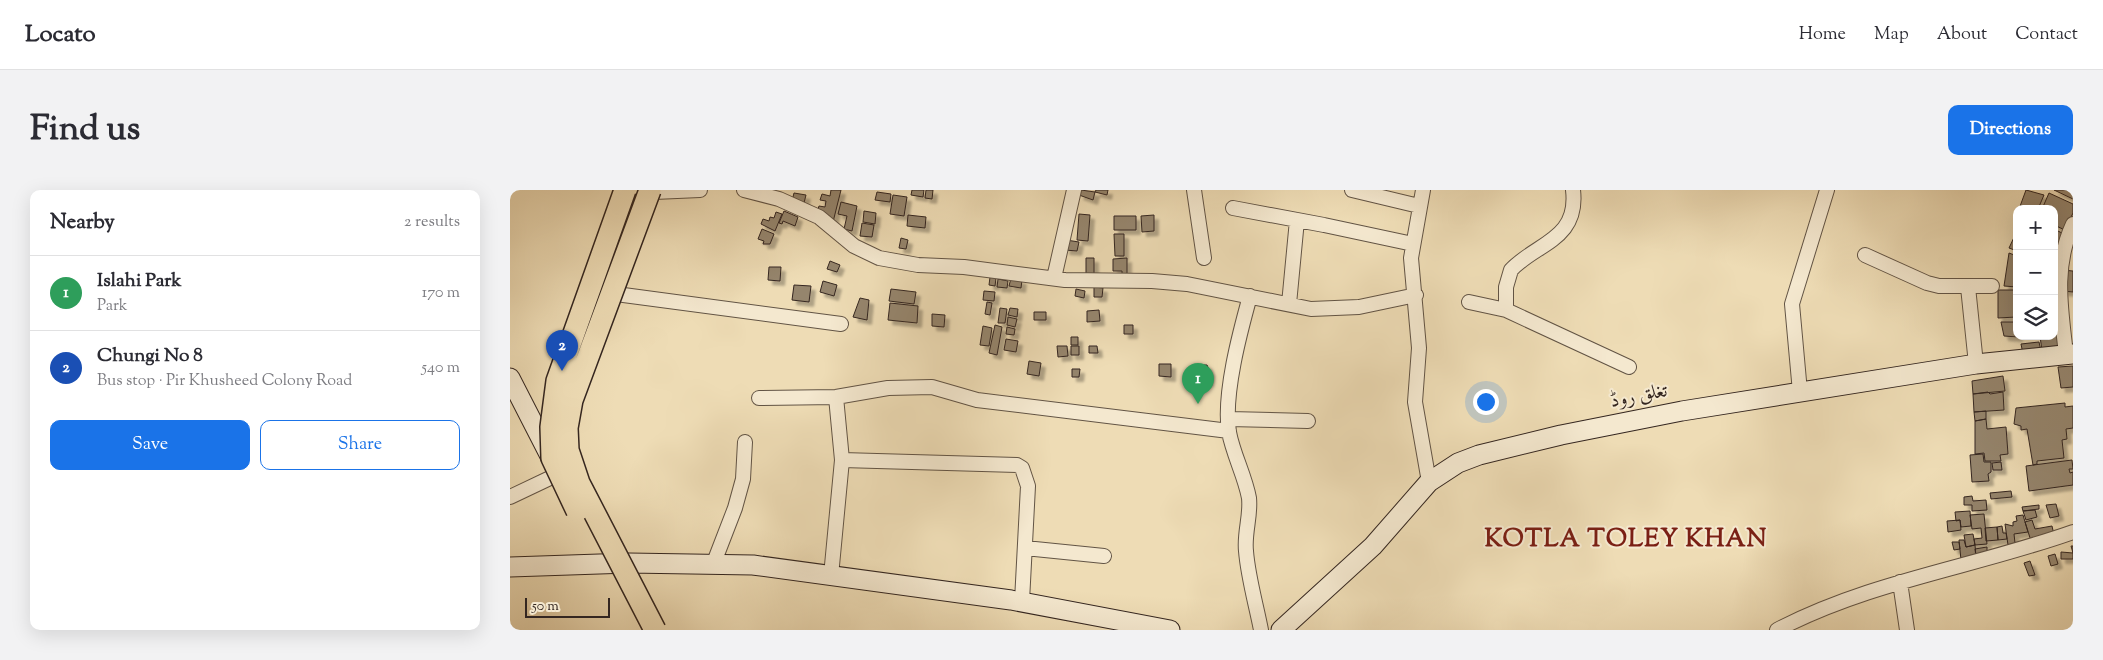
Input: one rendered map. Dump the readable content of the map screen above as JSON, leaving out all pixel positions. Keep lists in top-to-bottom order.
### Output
{
  "streets": {
    "street": ["تغلق روڈ"]
  },
  "districts": ["KOTLA TOLEY KHAN"],
  "scale_bar": "50 m",
  "page": {
    "header": "Locato",
    "nav": [
      "Home",
      "Map",
      "About",
      "Contact"
    ],
    "title": "Find us",
    "buttons": [
      "Directions",
      ["Save", "Share"]
    ],
    "heading": ["Nearby", "2 results"],
    "map_buttons": ["+", "−"],
    "list": [
      {
        "mark": "1",
        "name": "Islahi Park",
        "note": "Park",
        "value": "170 m"
      },
      {
        "mark": "2",
        "name": "Chungi No 8",
        "note": "Bus stop · Pir Khusheed Colony Road",
        "value": "540 m"
      }
    ],
    "pins": ["2", "1"],
    "scale": "50 m"
  }
}
